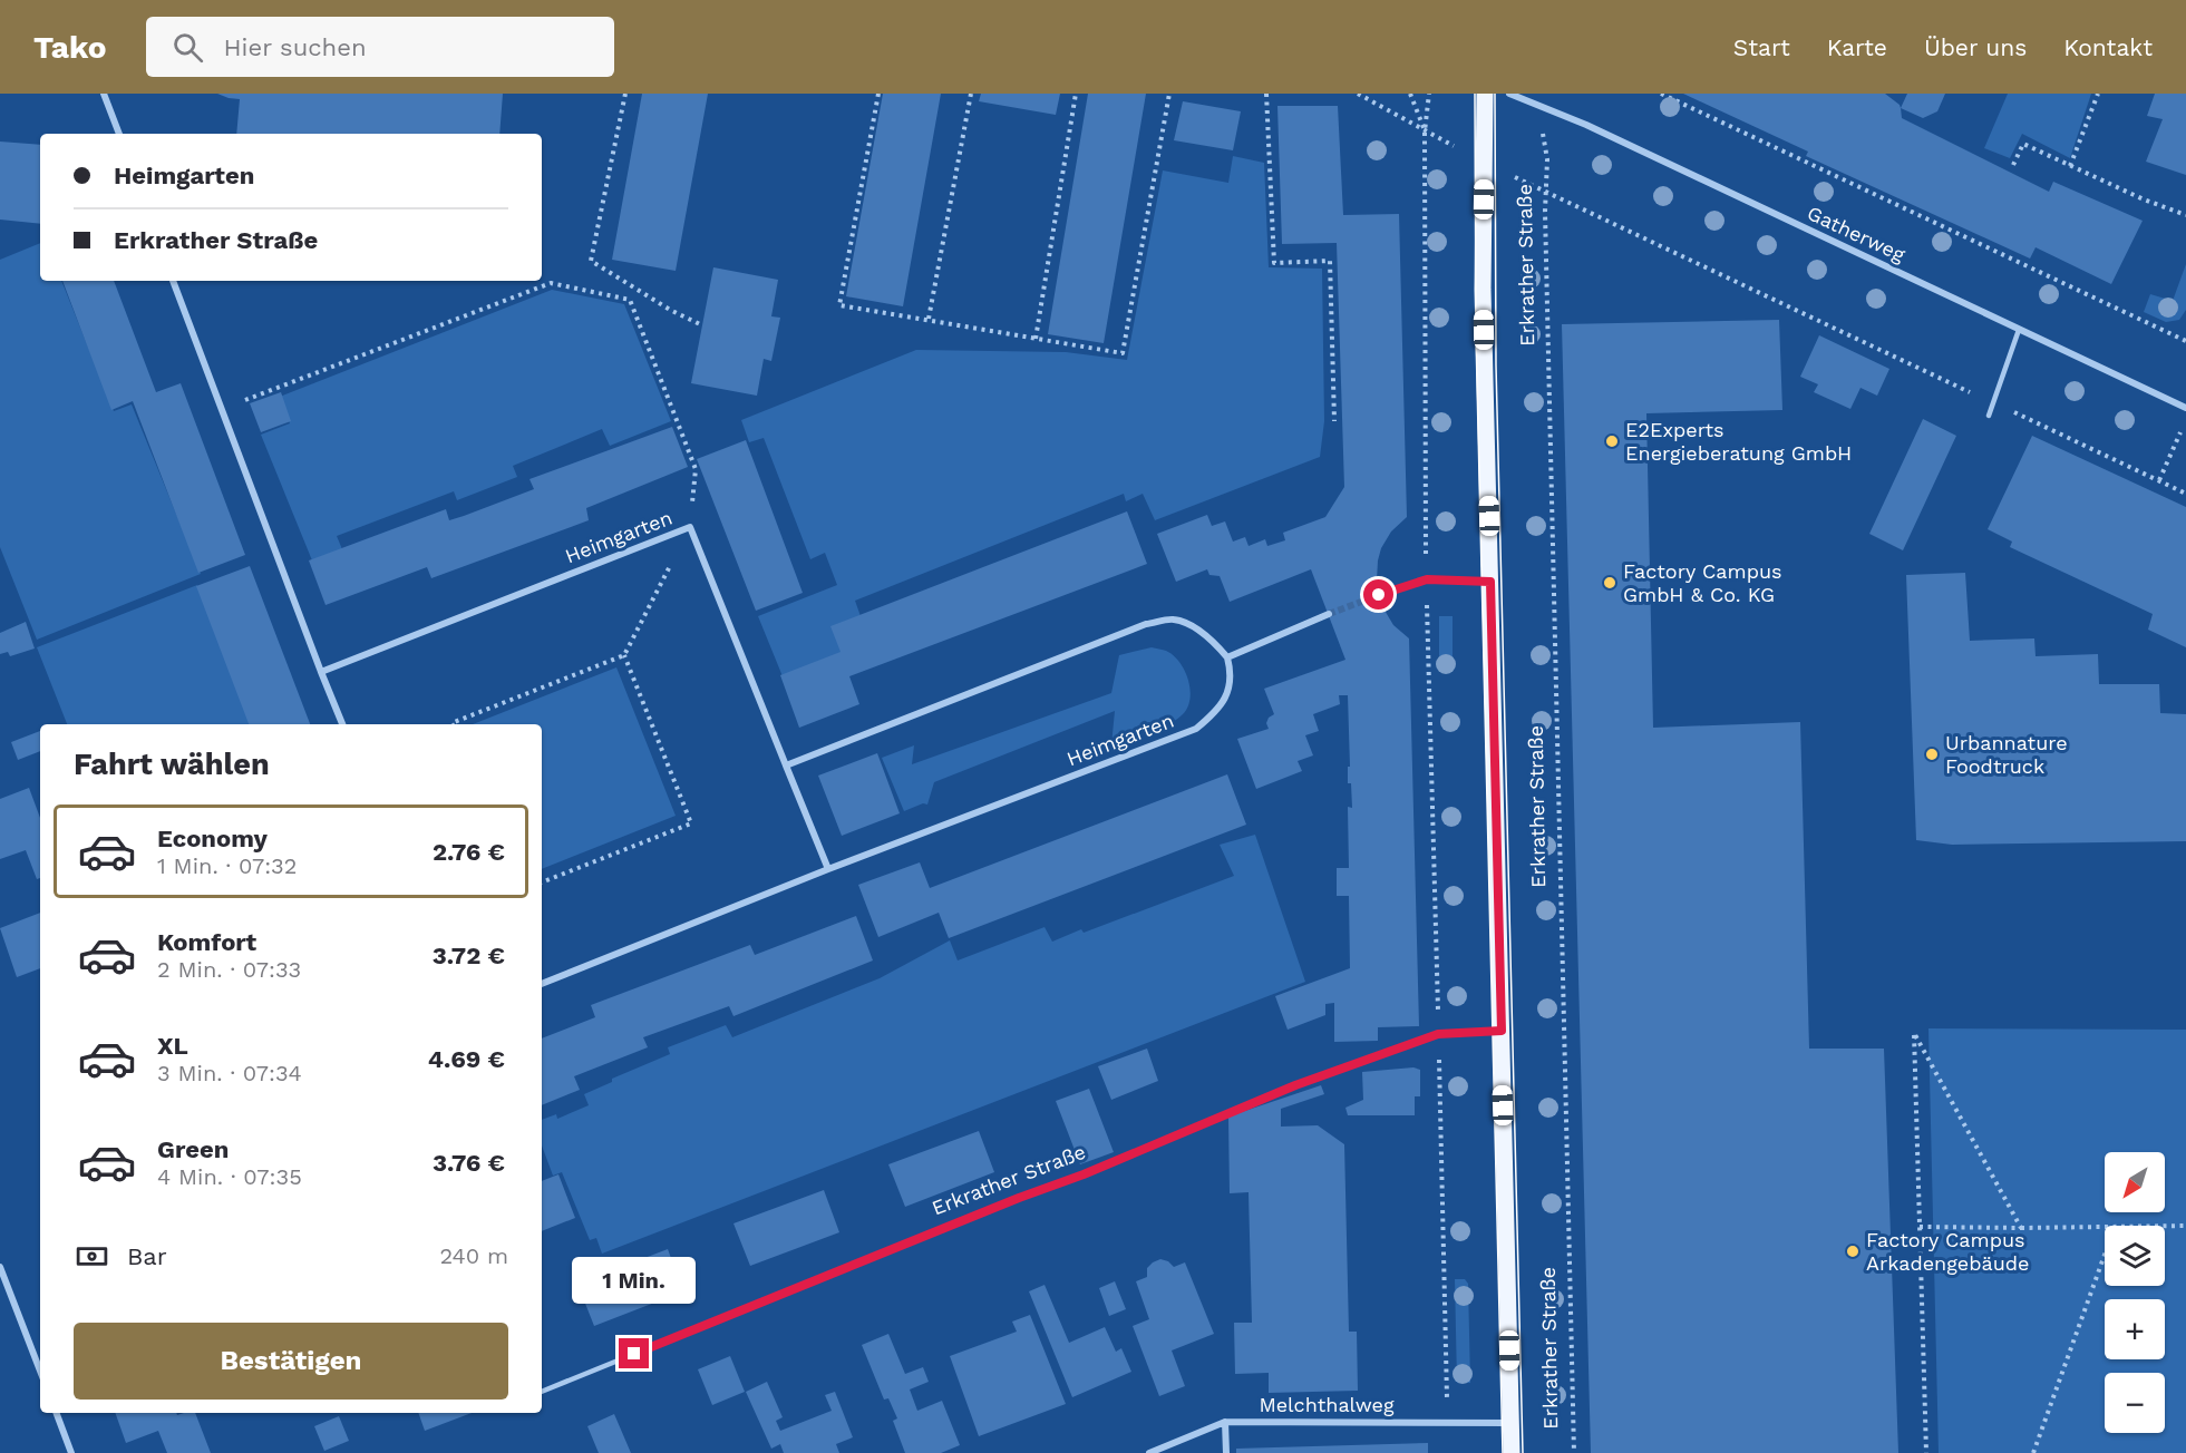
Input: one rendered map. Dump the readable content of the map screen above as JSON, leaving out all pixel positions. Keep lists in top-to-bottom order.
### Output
{
  "streets": {
    "main road": ["Erkrather Straße"],
    "street": ["Gatherweg", "Heimgarten", "Melchthalweg"]
  },
  "crossings": [
    ["Erkrather Straße", "Melchthalweg"]
  ],
  "places": [
    "E2Experts Energieberatung GmbH",
    "Factory Campus GmbH & Co. KG",
    "Urbannature Foodtruck",
    "Factory Campus Arkadengebäude"
  ],
  "north": "bottom left",
  "page": {
    "header": "Tako",
    "search": "Hier suchen",
    "nav": [
      "Start",
      "Karte",
      "Über uns",
      "Kontakt"
    ],
    "banner": ["Heimgarten", "Erkrather Straße"],
    "heading": "Fahrt wählen",
    "list": [
      {
        "name": "Economy",
        "note": "1 Min. · 07:32",
        "value": "2.76 €"
      },
      {
        "name": "Komfort",
        "note": "2 Min. · 07:33",
        "value": "3.72 €"
      },
      {
        "name": "XL",
        "note": "3 Min. · 07:34",
        "value": "4.69 €"
      },
      {
        "name": "Green",
        "note": "4 Min. · 07:35",
        "value": "3.76 €"
      }
    ],
    "map_buttons": ["+", "−"],
    "pay": ["Bar", "240 m"],
    "bubble": "1 Min.",
    "buttons": "Bestätigen"
  }
}
